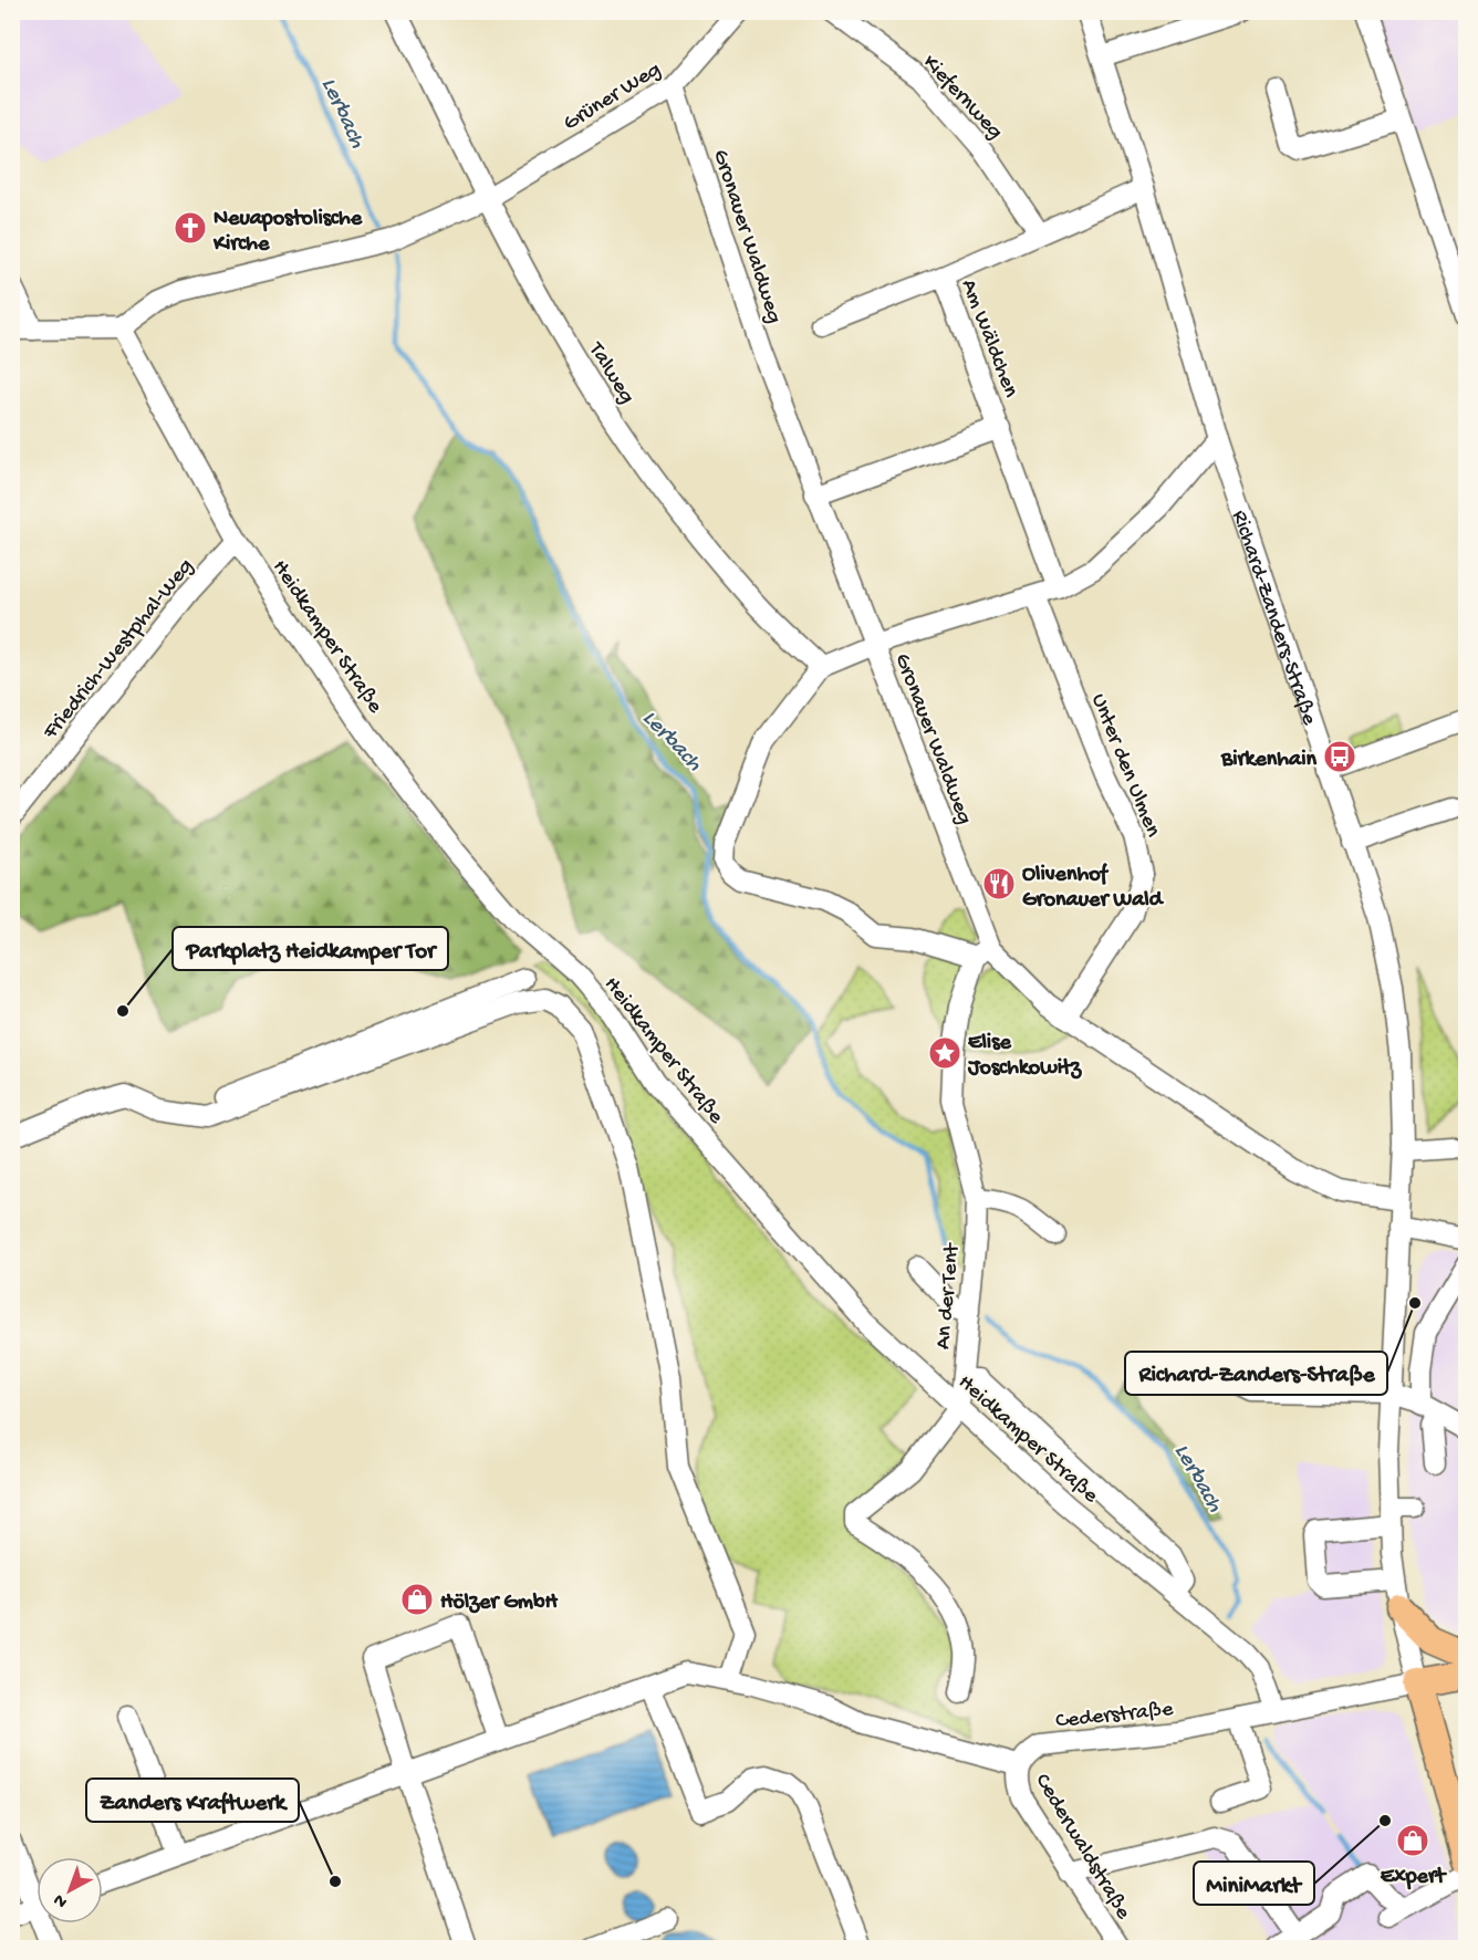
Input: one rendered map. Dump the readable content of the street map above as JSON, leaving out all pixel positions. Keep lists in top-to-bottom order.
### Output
{
  "streets": {
    "main road": ["Richard-Zanders-Straße"],
    "street": [
      "Grüner Weg",
      "Kiefernweg",
      "Gronauer Waldweg",
      "Am Wäldchen",
      "Talweg",
      "Heidkamper Straße",
      "Friedrich-Westphal-Weg",
      "Unter den Ulmen",
      "An der Tent",
      "Cederstraße",
      "Cederwaldstraße"
    ]
  },
  "crossings": [
    ["Grüner Weg", "Gronauer Waldweg"],
    ["Grüner Weg", "Talweg"],
    ["Grüner Weg", "Heidkamper Straße"],
    ["Gronauer Waldweg", "Am Wäldchen"],
    ["Gronauer Waldweg", "Richard-Zanders-Straße"],
    ["Gronauer Waldweg", "Unter den Ulmen"],
    ["Gronauer Waldweg", "An der Tent"],
    ["Richard-Zanders-Straße", "Cederstraße"],
    ["Heidkamper Straße", "Friedrich-Westphal-Weg"],
    ["Heidkamper Straße", "An der Tent"],
    ["Heidkamper Straße", "Cederstraße"],
    ["Cederstraße", "Cederwaldstraße"]
  ],
  "water": ["Lerbach"],
  "places": {
    "church": ["Neuapostolische Kirche"],
    "bus stop": ["Birkenhain"],
    "restaurant": ["Olivenhof Gronauer Wald"],
    "other": [
      "Parkplatz Heidkamper Tor",
      "Richard-Zanders-Straße",
      "MiniMarkt",
      "Zanders Kraftwerk"
    ],
    "place": ["Elise Joschkowitz"],
    "shop": ["Hölzer GmbH", "Expert"]
  },
  "north": "bottom left"
}
